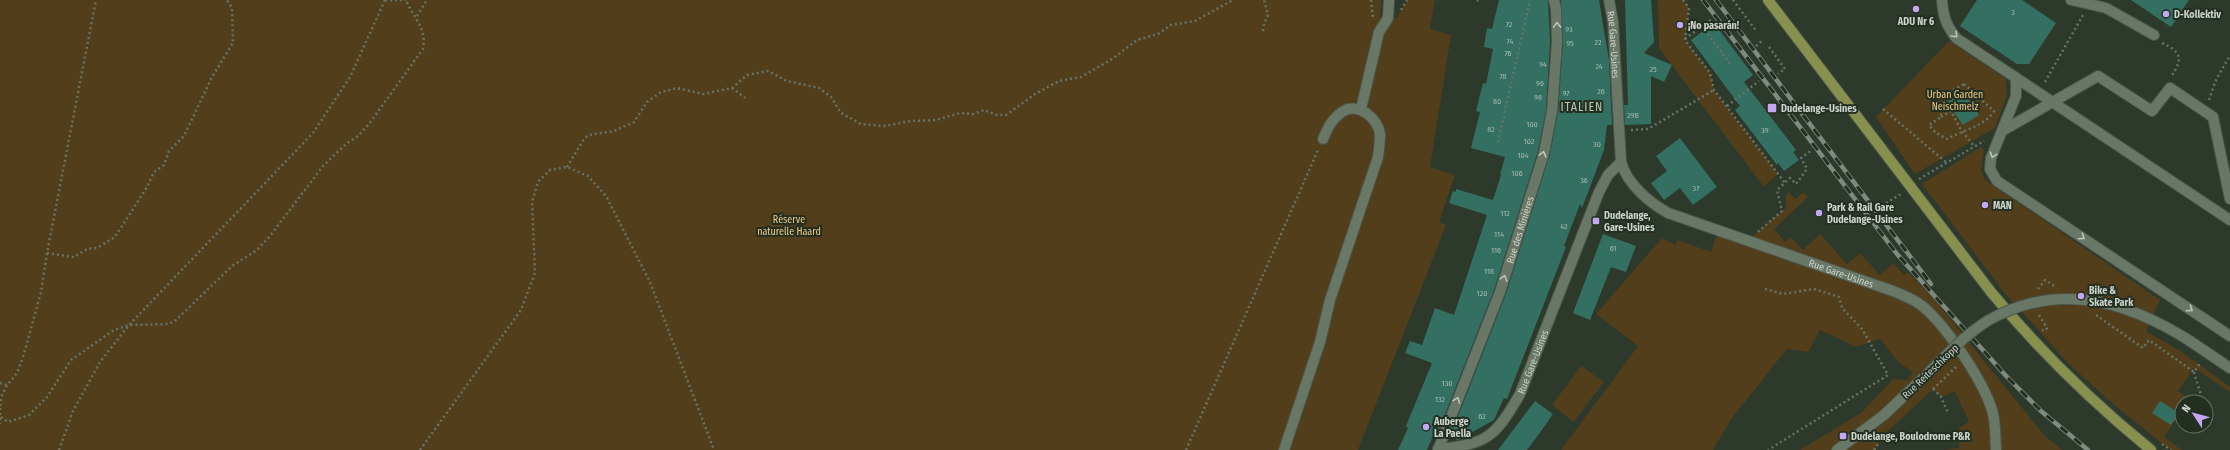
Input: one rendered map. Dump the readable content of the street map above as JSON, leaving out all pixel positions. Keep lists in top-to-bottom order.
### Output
{
  "streets": {
    "street": ["Rue Gare-Usines", "Rue des Minières", "Rue Reiteschkopp"]
  },
  "crossings": [
    ["Rue Gare-Usines", "Rue des Minières"]
  ],
  "one_way": ["Rue des Minières"],
  "districts": ["ITALIEN"],
  "parks": ["Urban Garden Neischmelz", "Réserve naturelle Haard"],
  "places": {
    "other": [
      "ADU Nr 6",
      "D-Kollektiv",
      "¡No pasarán!",
      "MAN",
      "Park & Rail Gare Dudelange-Usines",
      "Bike & Skate Park",
      "Auberge La Paella"
    ],
    "transit": ["Dudelange-Usines", "Dudelange, Gare-Usines", "Dudelange, Boulodrome P&R"]
  },
  "house_numbers": [
    "3",
    "72",
    "93",
    "74",
    "22",
    "95",
    "76",
    "94",
    "24",
    "25",
    "78",
    "96",
    "26",
    "97",
    "98",
    "80",
    "29B",
    "100",
    "82",
    "39",
    "102",
    "30",
    "104",
    "106",
    "36",
    "37",
    "112",
    "42",
    "114",
    "61",
    "116",
    "118",
    "120",
    "130",
    "132",
    "62"
  ],
  "north": "top left"
}
